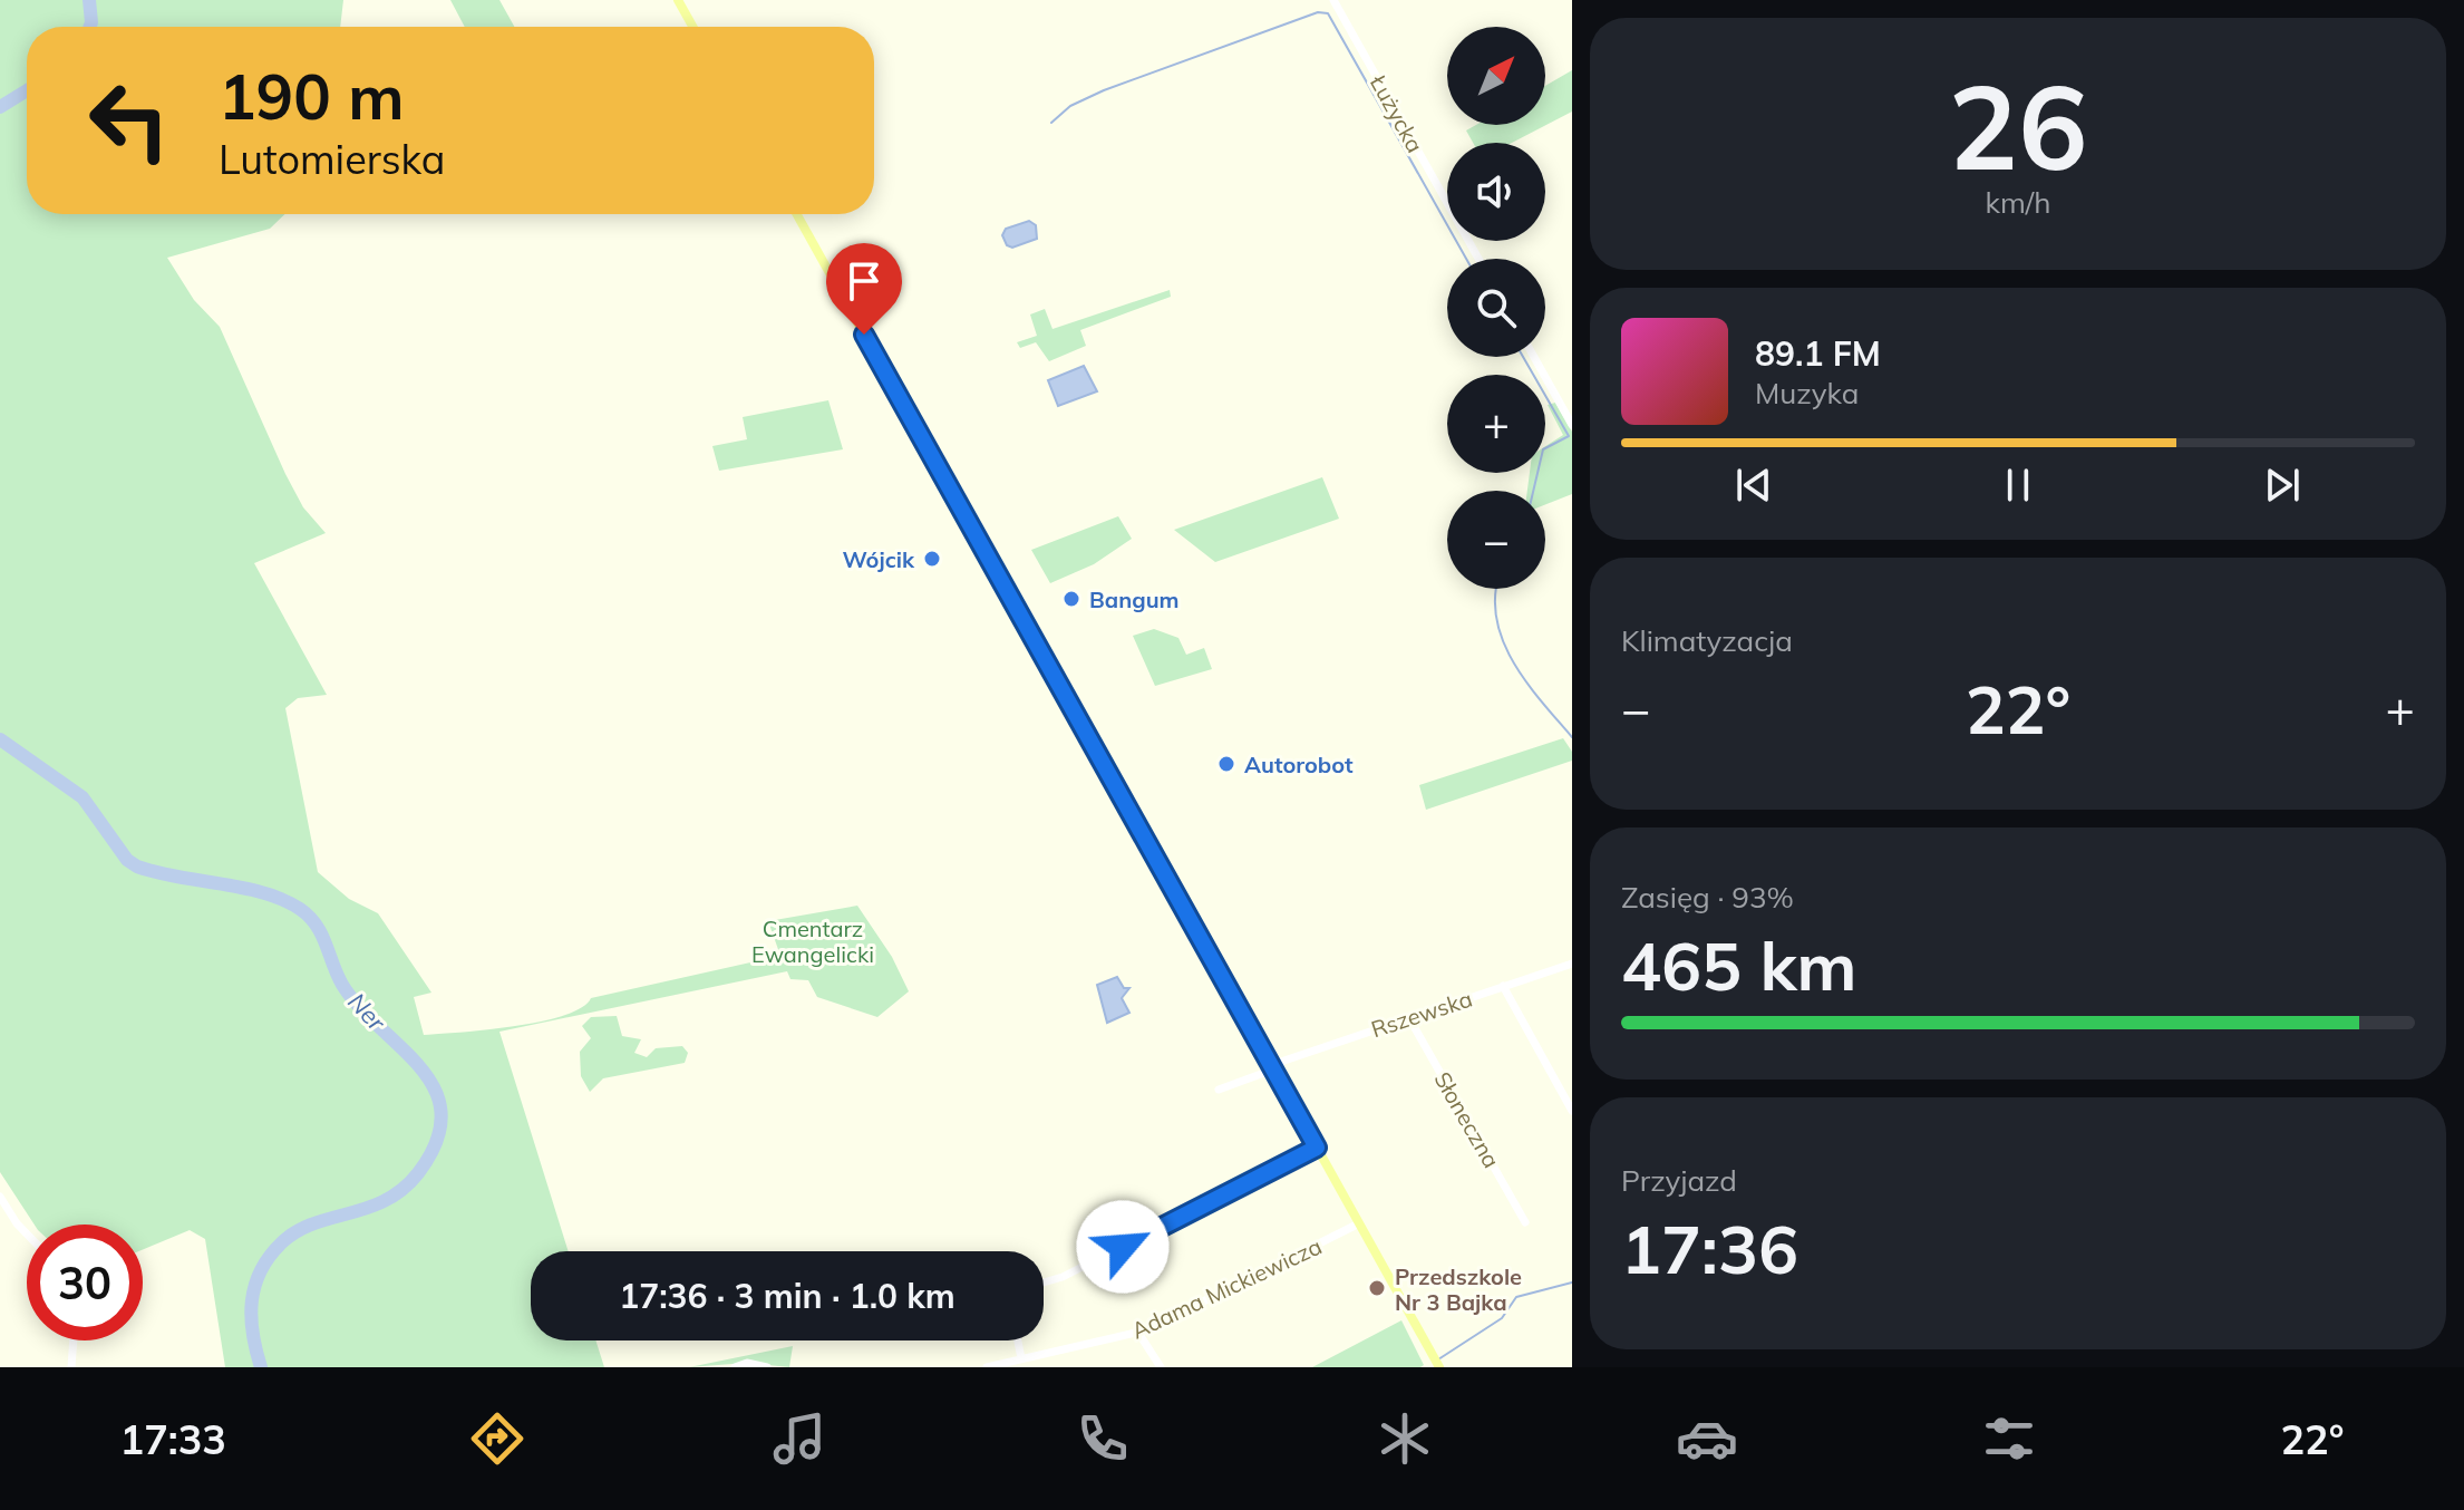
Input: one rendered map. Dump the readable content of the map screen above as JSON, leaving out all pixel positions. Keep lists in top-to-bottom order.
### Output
{
  "streets": {
    "street": [
      "Łużycka",
      "Rszewska",
      "Słoneczna",
      "Adama Mickiewicza"
    ]
  },
  "crossings": [
    ["Rszewska", "Słoneczna"]
  ],
  "water": ["Ner"],
  "parks": ["Cmentarz Ewangelicki"],
  "places": [
    "Wójcik",
    "Bangum",
    "Autorobot",
    "Przedszkole Nr 3 Bajka"
  ],
  "north": "top right",
  "page": {
    "tile": [
      ["26", "km/h"],
      "Klimatyzacja",
      ["Zasięg · 93%", "465 km"],
      ["Przyjazd", "17:36"]
    ],
    "map_buttons": ["+", "−"],
    "turn": ["190 m", "Lutomierska"],
    "song": ["89.1 FM", "Muzyka"],
    "heat": ["−", "22°", "+"],
    "limit": "30",
    "trip": "17:36 · 3 min · 1.0 km",
    "tabs": ["17:33", "22°"]
  }
}
